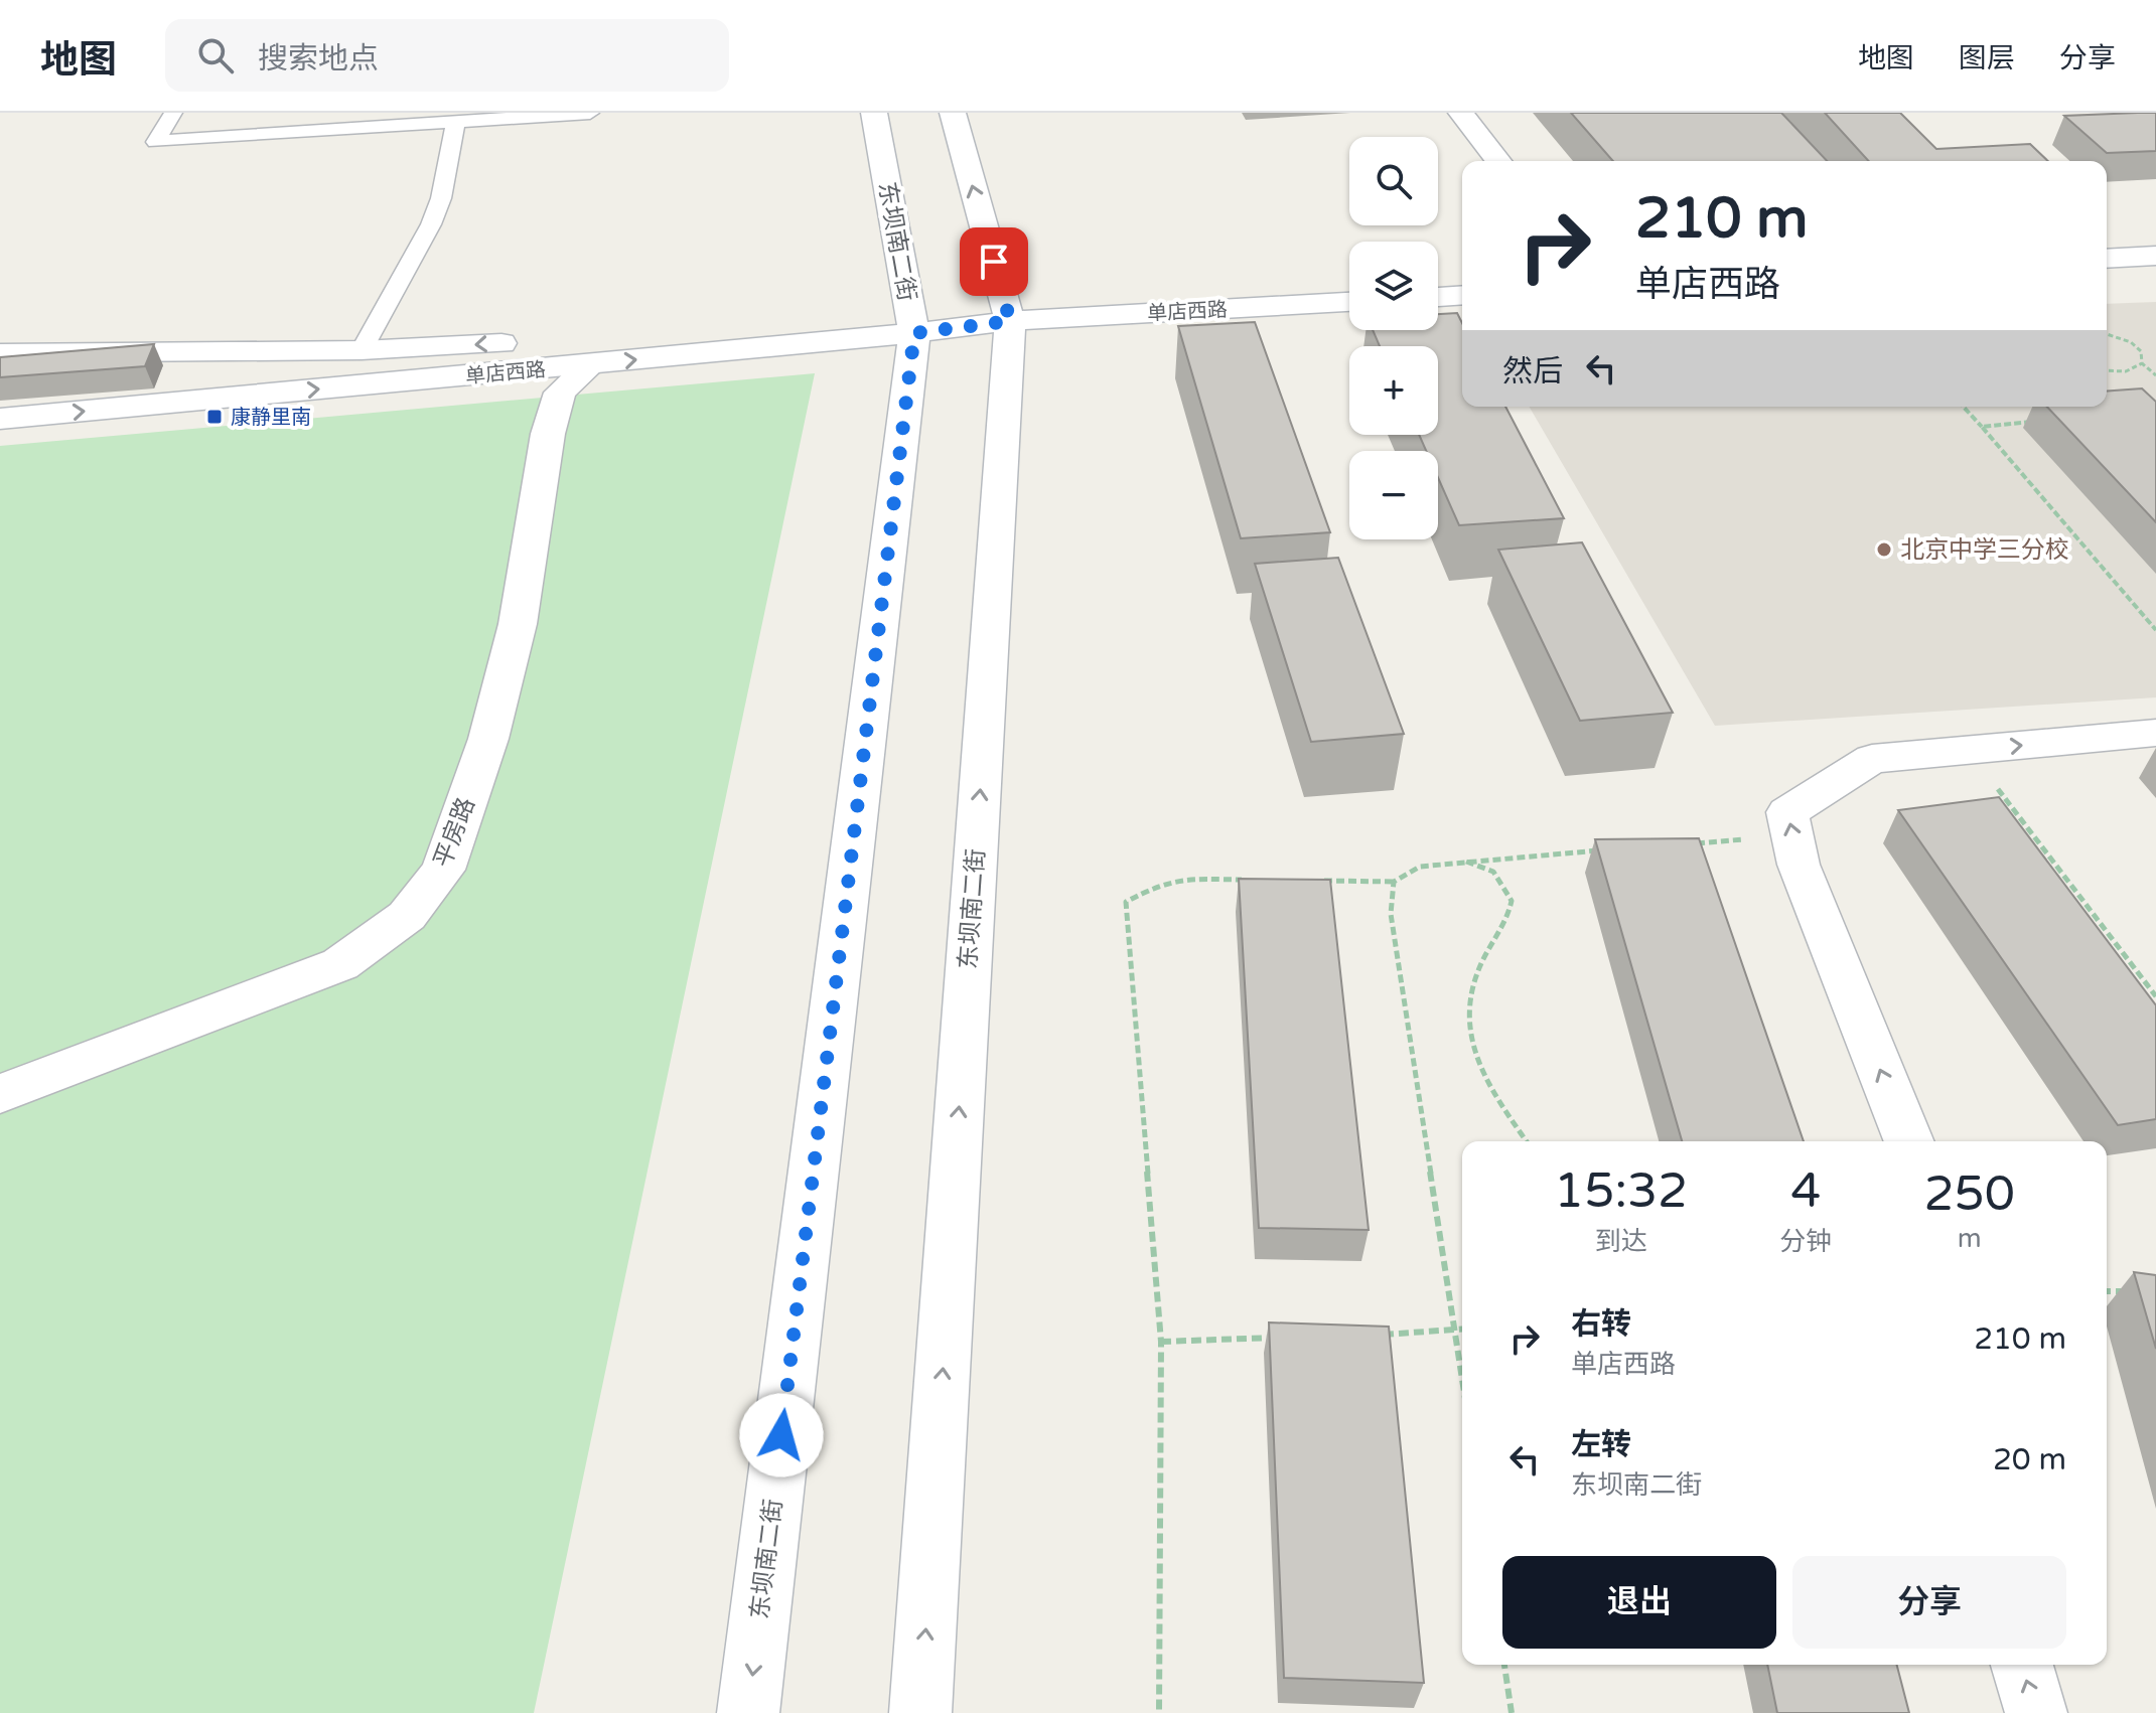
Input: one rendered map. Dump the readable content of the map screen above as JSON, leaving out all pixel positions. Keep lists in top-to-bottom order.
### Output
{
  "streets": {
    "street": ["东坝南二街", "单店西路", "平房路"]
  },
  "crossings": [
    ["东坝南二街", "单店西路"],
    ["单店西路", "平房路"]
  ],
  "places": {
    "transit": ["康静里南"],
    "other": ["北京中学三分校"]
  },
  "page": {
    "header": "地图",
    "search": "搜索地点",
    "nav": ["地图", "图层", "分享"],
    "map_buttons": ["+", "−"],
    "turn": ["210 m", "单店西路"],
    "then": "然后",
    "eta": [
      "15:32",
      "到达",
      "4",
      "分钟",
      "250",
      "m"
    ],
    "list": [
      {
        "name": "右转",
        "note": "单店西路",
        "value": "210 m"
      },
      {
        "name": "左转",
        "note": "东坝南二街",
        "value": "20 m"
      }
    ],
    "buttons": ["退出", "分享"]
  }
}
